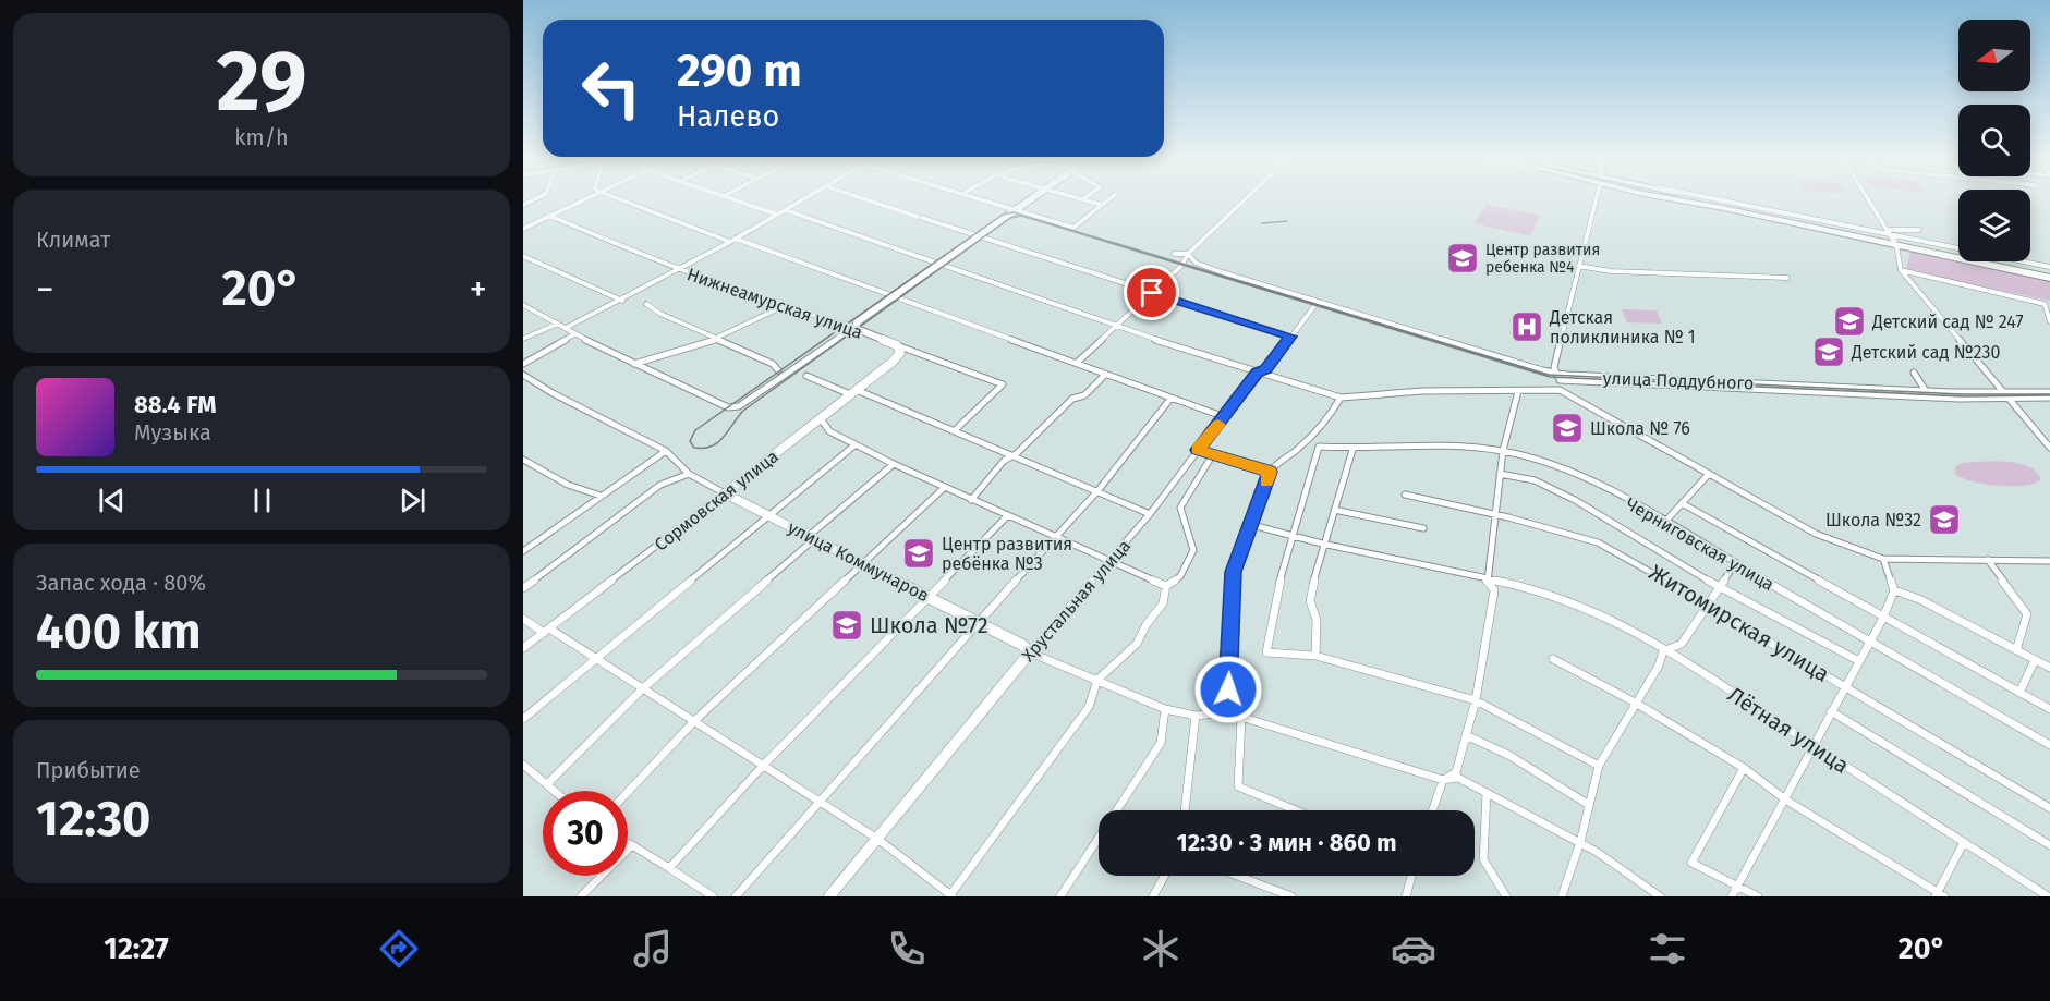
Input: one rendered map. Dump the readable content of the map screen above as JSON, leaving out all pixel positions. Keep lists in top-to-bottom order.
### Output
{
  "streets": {
    "street": [
      "Нижнеамурская улица",
      "улица Поддубного",
      "Сормовская улица",
      "Черниговская улица",
      "улица Коммунаров",
      "Хрустальная улица",
      "Житомирская улица",
      "Лётная улица"
    ]
  },
  "crossings": [
    ["Нижнеамурская улица", "Сормовская улица"],
    ["улица Поддубного", "Хрустальная улица"],
    ["Сормовская улица", "улица Коммунаров"],
    ["улица Коммунаров", "Хрустальная улица"]
  ],
  "places": {
    "school or university": [
      "Центр развития ребенка №4",
      "Детский сад № 247",
      "Детский сад №230",
      "Школа № 76",
      "Школа №32",
      "Центр развития ребёнка №3",
      "Школа №72"
    ],
    "hospital": ["Детская поликлиника № 1"]
  },
  "north": "left",
  "page": {
    "tile": [
      ["29", "km/h"],
      "Климат",
      ["Запас хода · 80%", "400 km"],
      ["Прибытие", "12:30"]
    ],
    "turn": ["290 m", "Налево"],
    "heat": ["−", "20°", "+"],
    "song": ["88.4 FM", "Музыка"],
    "limit": "30",
    "trip": "12:30 · 3 мин · 860 m",
    "tabs": ["12:27", "20°"]
  }
}
